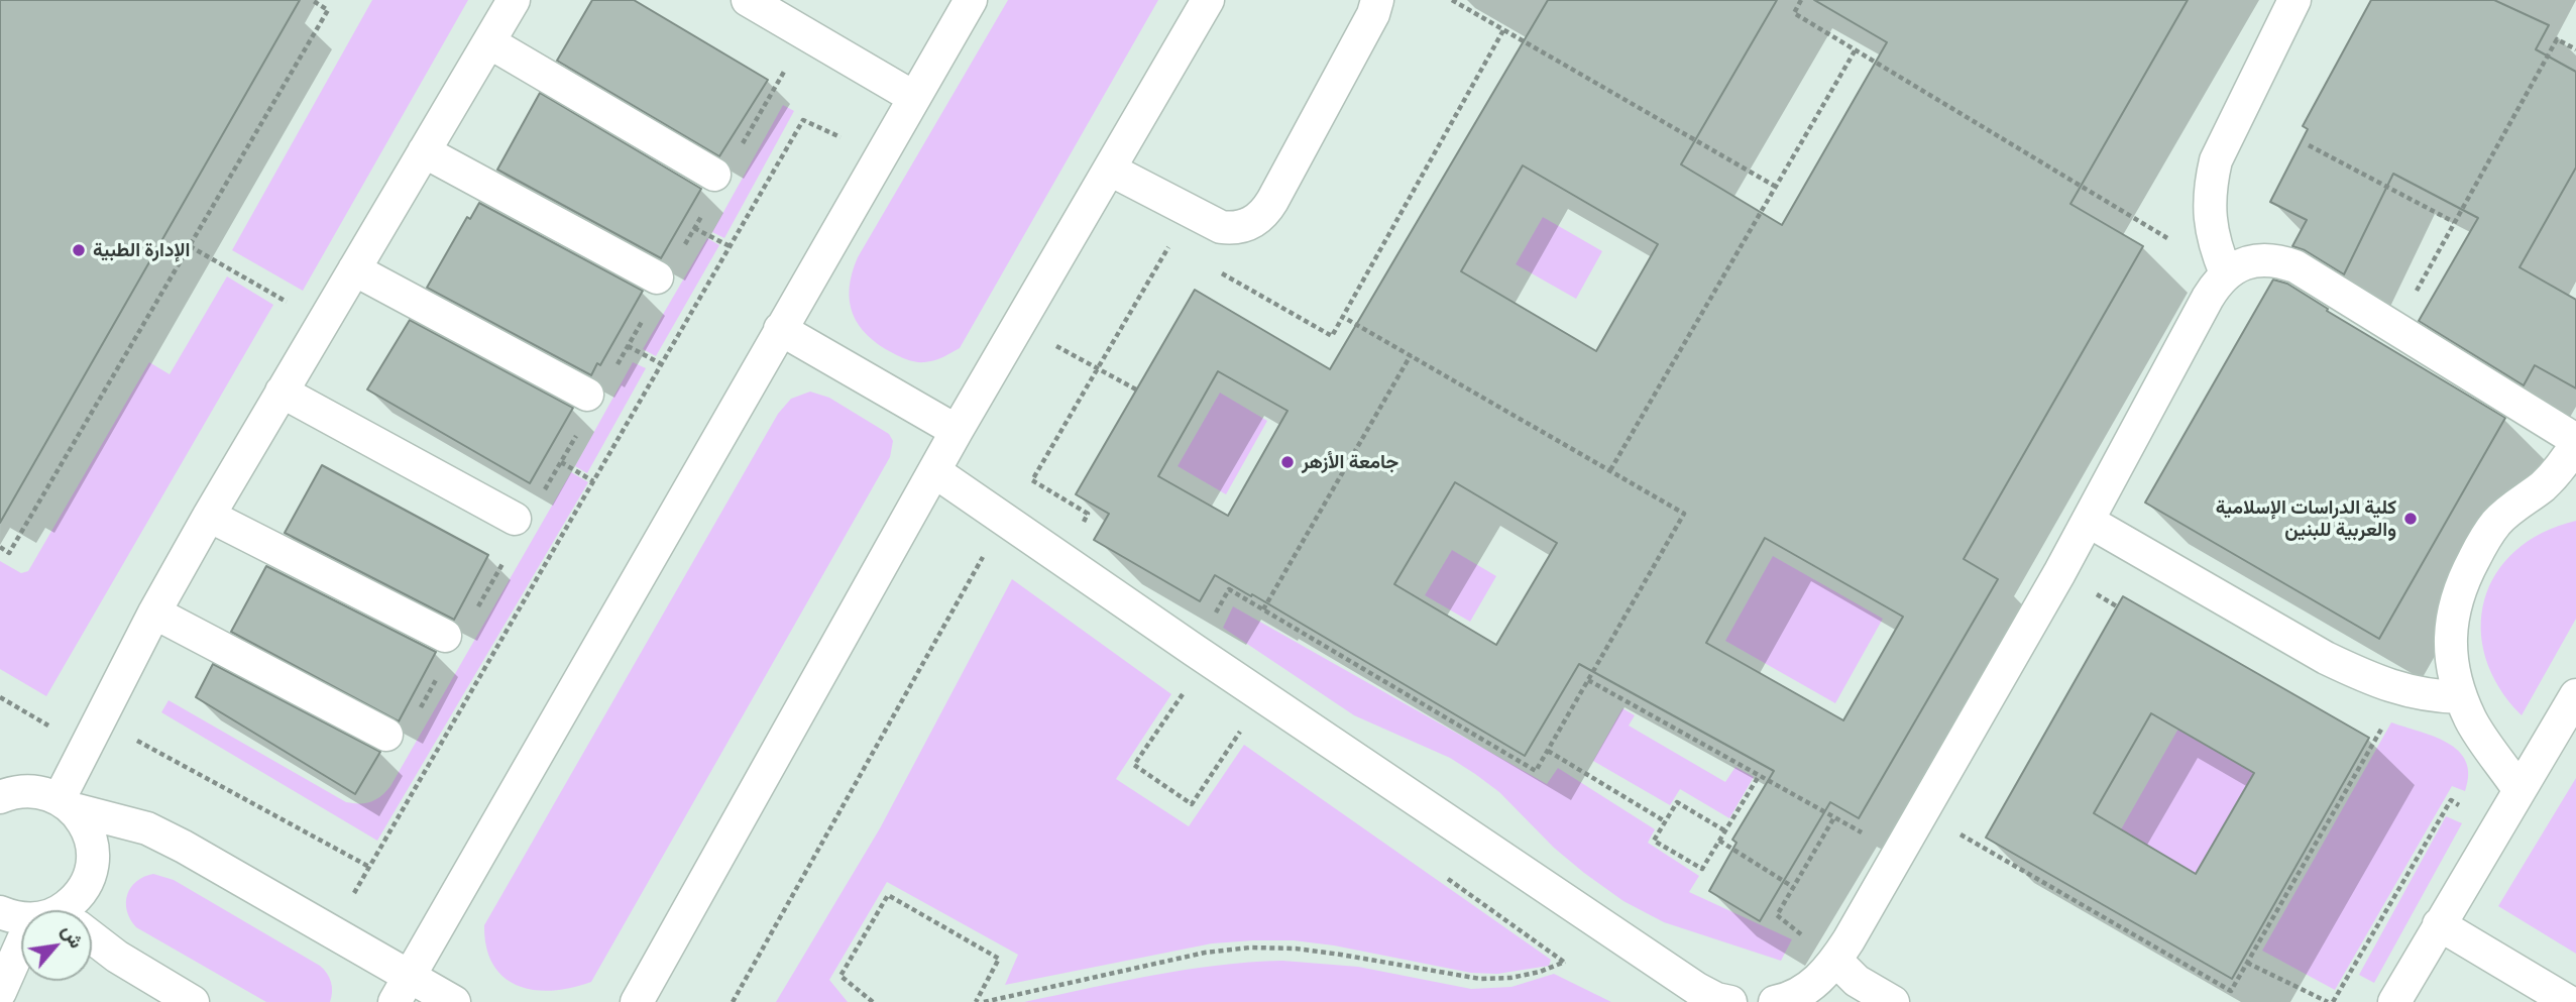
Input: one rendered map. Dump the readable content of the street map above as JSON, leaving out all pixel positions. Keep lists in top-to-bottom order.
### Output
{
  "places": ["الإدارة الطبية", "جامعة الأزهر", "كلية الدراسات الإسلامية والعربية للبنين"],
  "north": "top right"
}
